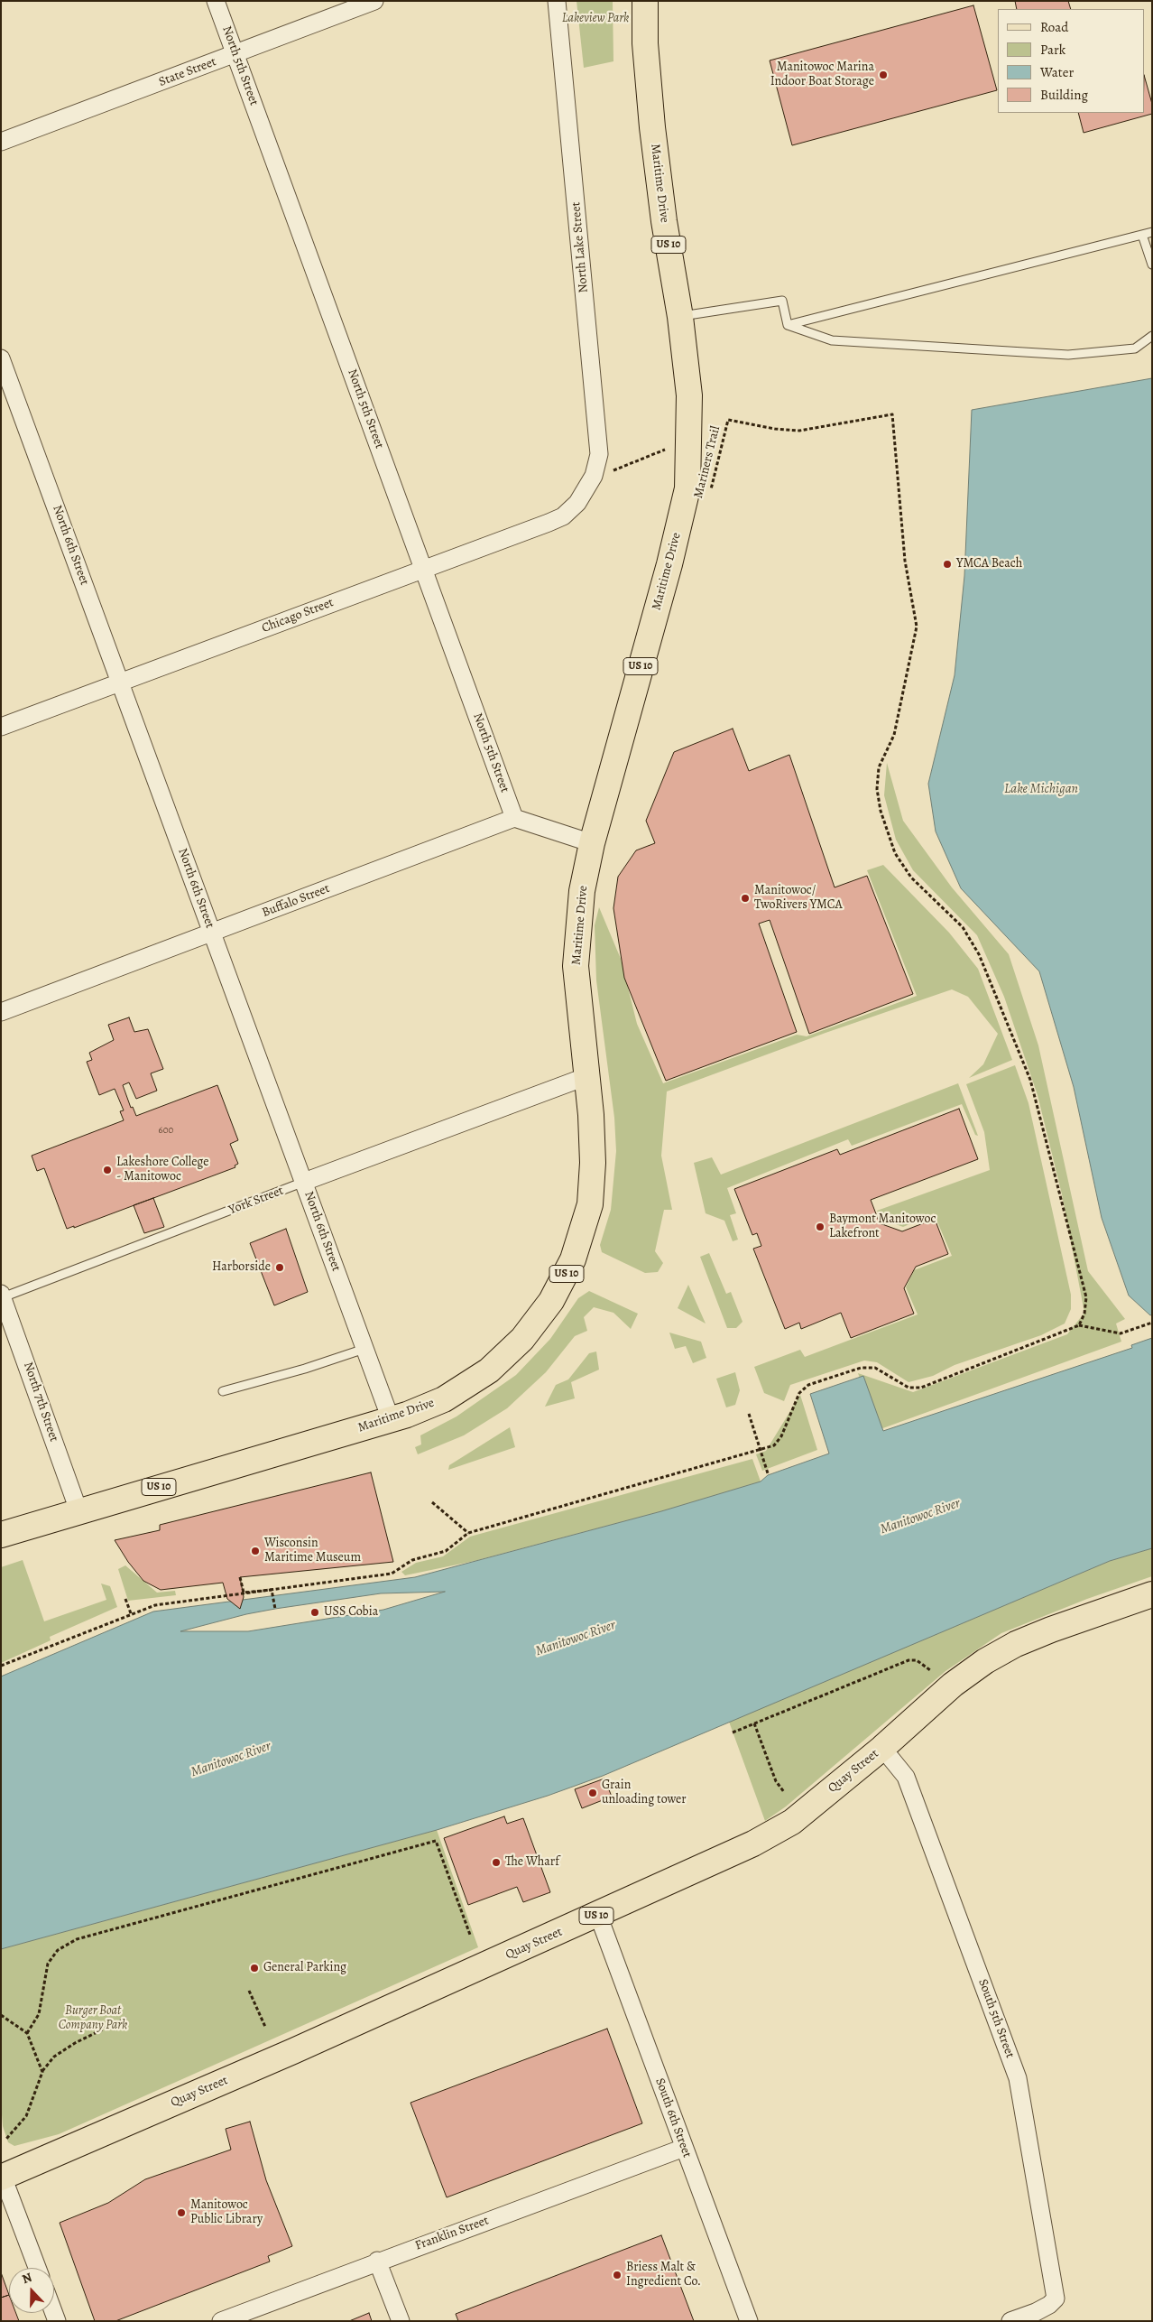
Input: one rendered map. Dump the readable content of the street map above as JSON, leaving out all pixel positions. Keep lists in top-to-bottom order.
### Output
{
  "streets": {
    "main road": ["Maritime Drive", "US 10", "Quay Street"],
    "street": [
      "North 5th Street",
      "State Street",
      "North Lake Street",
      "North 6th Street",
      "Chicago Street",
      "Buffalo Street",
      "York Street",
      "North 7th Street",
      "South 5th Street",
      "South 6th Street",
      "Franklin Street"
    ],
    "path": ["Mariners Trail"]
  },
  "crossings": [
    ["North 5th Street", "State Street"],
    ["North 5th Street", "Chicago Street"],
    ["North 5th Street", "Buffalo Street"],
    ["Maritime Drive", "North 6th Street"],
    ["Maritime Drive", "York Street"],
    ["Maritime Drive", "North 7th Street"],
    ["North Lake Street", "Chicago Street"],
    ["North 6th Street", "Chicago Street"],
    ["North 6th Street", "Buffalo Street"],
    ["North 6th Street", "York Street"],
    ["York Street", "North 7th Street"],
    ["Quay Street", "South 5th Street"],
    ["Quay Street", "South 6th Street"],
    ["South 6th Street", "Franklin Street"]
  ],
  "water": ["Lake Michigan", "Manitowoc River"],
  "parks": ["Lakeview Park", "Burger Boat Company Park"],
  "places": [
    "Manitowoc Marina Indoor Boat Storage",
    "YMCA Beach",
    "Manitowoc/ TwoRivers YMCA",
    "Lakeshore College - Manitowoc",
    "Baymont Manitowoc Lakefront",
    "Harborside",
    "Wisconsin Maritime Museum",
    "USS Cobia",
    "Grain unloading tower",
    "The Wharf",
    "General Parking",
    "Manitowoc Public Library",
    "Briess Malt & Ingredient Co."
  ],
  "house_numbers": ["600"],
  "legend": [
    "Road",
    "Park",
    "Water",
    "Building"
  ],
  "north": "top"
}
